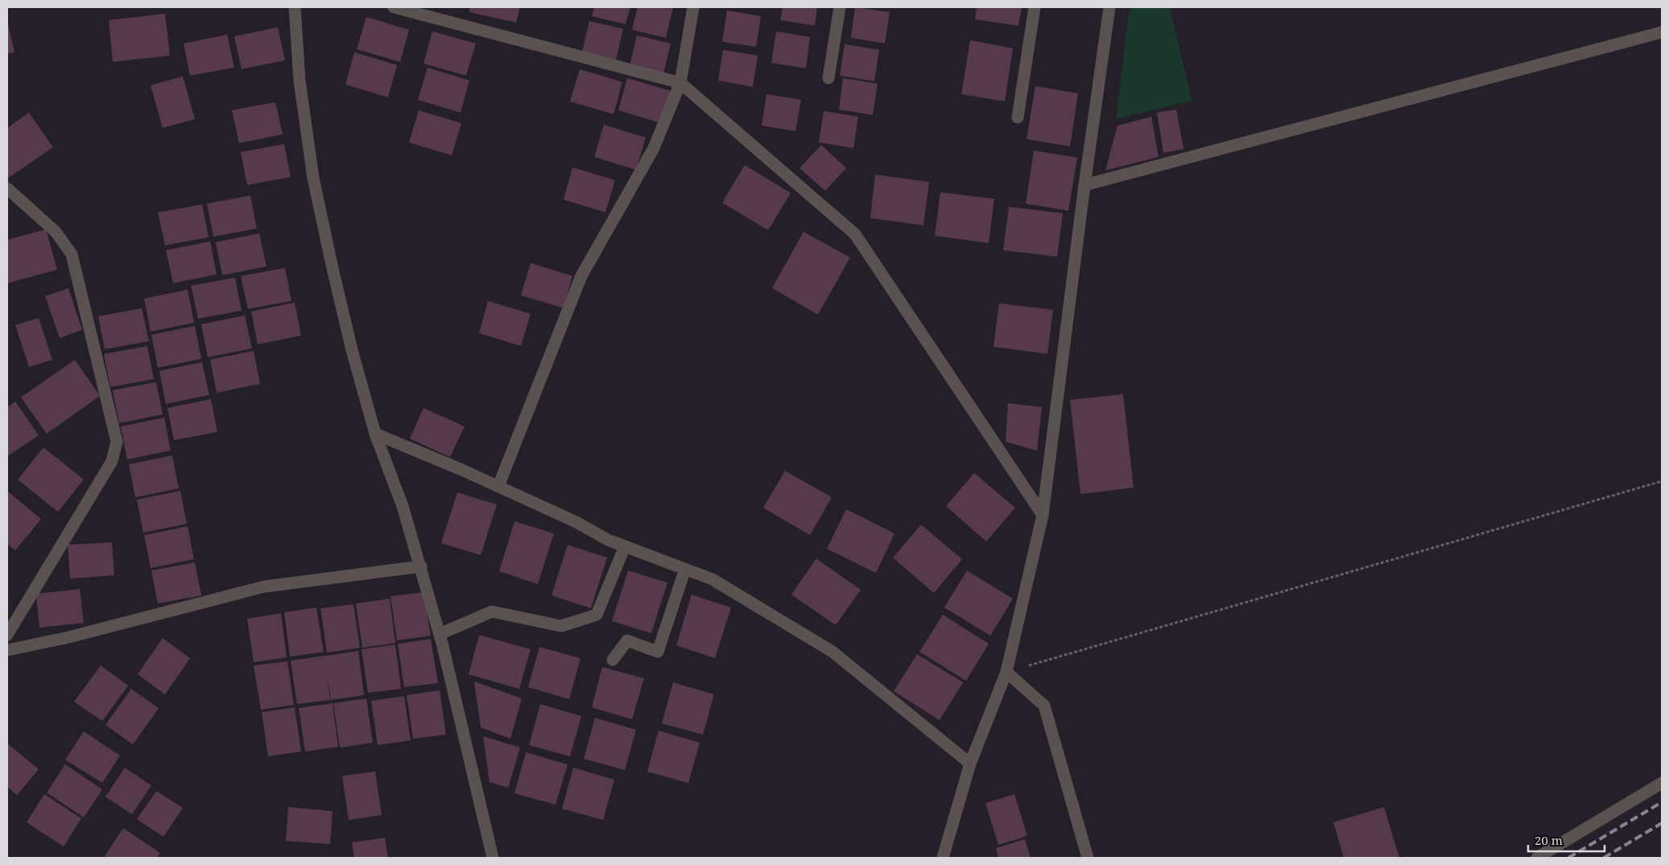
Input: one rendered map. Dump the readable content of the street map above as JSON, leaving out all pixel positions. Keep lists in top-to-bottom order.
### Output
{
  "scale_bar": "20 m"
}
